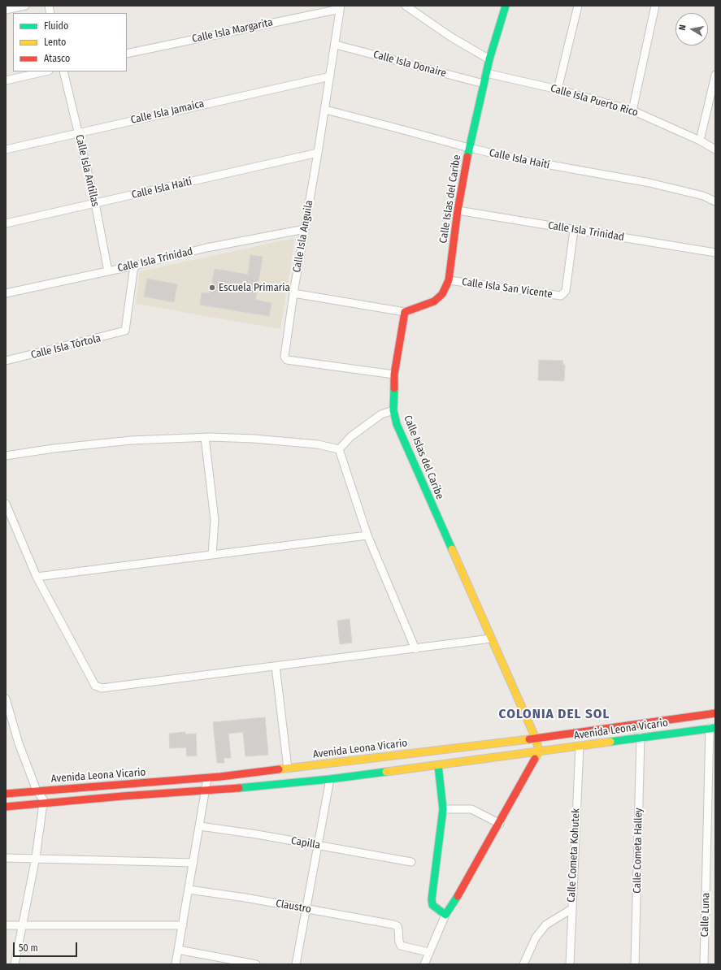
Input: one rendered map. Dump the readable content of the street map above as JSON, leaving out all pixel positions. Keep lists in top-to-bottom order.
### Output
{
  "streets": {
    "street": [
      "Calle Isla Margarita",
      "Calle Isla Donaire",
      "Calle Isla Puerto Rico",
      "Calle Isla Jamaica",
      "Calle Isla Haití",
      "Calle Isla Antillas",
      "Calle Islas del Caribe",
      "Calle Isla Trinidad",
      "Calle Isla Anguila",
      "Calle Isla San Vicente",
      "Calle Isla Tórtola",
      "Avenida Leona Vicario",
      "Capilla",
      "Calle Cometa Halley",
      "Calle Cometa Kohutek",
      "Claustro",
      "Calle Luna"
    ]
  },
  "crossings": [
    ["Calle Isla Margarita", "Calle Isla Anguila"],
    ["Calle Isla Donaire", "Calle Islas del Caribe"],
    ["Calle Isla Donaire", "Calle Isla Anguila"],
    ["Calle Isla Puerto Rico", "Calle Islas del Caribe"],
    ["Calle Isla Jamaica", "Calle Isla Antillas"],
    ["Calle Isla Jamaica", "Calle Isla Anguila"],
    ["Calle Isla Haití", "Calle Isla Antillas"],
    ["Calle Isla Haití", "Calle Islas del Caribe"],
    ["Calle Isla Haití", "Calle Isla Anguila"],
    ["Calle Isla Antillas", "Calle Isla Trinidad"],
    ["Calle Islas del Caribe", "Calle Isla Trinidad"],
    ["Calle Islas del Caribe", "Calle Isla Anguila"],
    ["Calle Islas del Caribe", "Calle Isla San Vicente"],
    ["Calle Islas del Caribe", "Avenida Leona Vicario"],
    ["Calle Isla Trinidad", "Calle Isla Anguila"],
    ["Calle Isla Trinidad", "Calle Isla San Vicente"],
    ["Calle Isla Trinidad", "Calle Isla Tórtola"],
    ["Avenida Leona Vicario", "Calle Cometa Halley"],
    ["Avenida Leona Vicario", "Calle Cometa Kohutek"],
    ["Avenida Leona Vicario", "Calle Luna"]
  ],
  "districts": ["COLONIA DEL SOL"],
  "places": ["Escuela Primaria"],
  "legend": ["Fluido", "Lento", "Atasco"],
  "scale_bar": "50 m",
  "north": "left"
}
